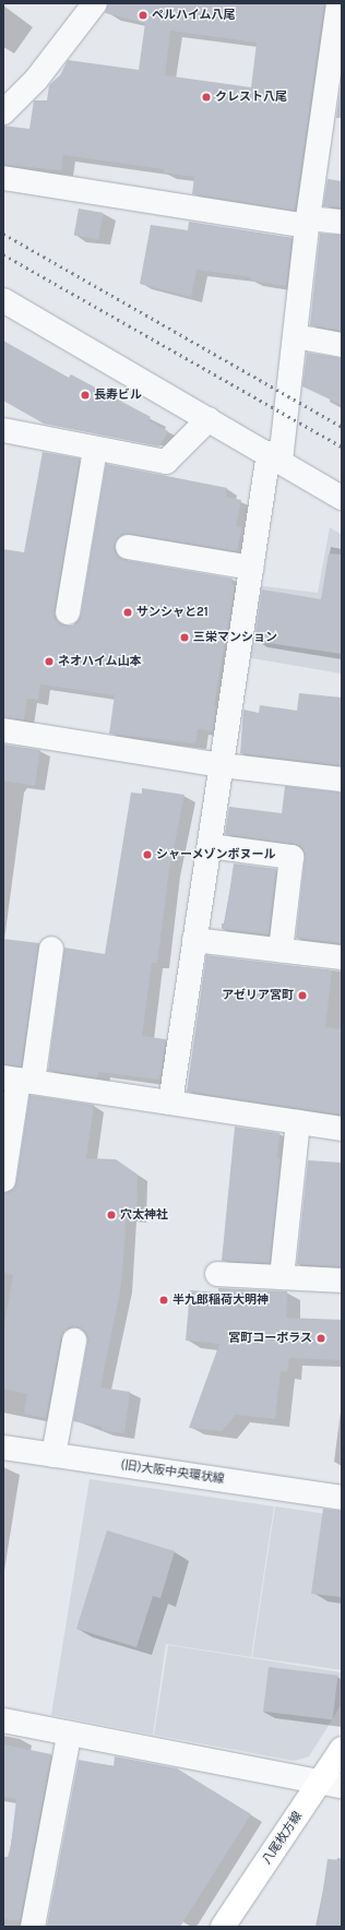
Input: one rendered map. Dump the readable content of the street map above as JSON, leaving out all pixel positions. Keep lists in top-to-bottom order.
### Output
{
  "streets": {
    "main road": ["八尾枚方線"],
    "street": ["(旧)大阪中央環状線"]
  },
  "places": [
    "ペルハイム八尾",
    "クレスト八尾",
    "長寿ビル",
    "サンシャと21",
    "三栄マンション",
    "ネオハイム山本",
    "シャーメゾンボヌール",
    "アゼリア宮町",
    "穴太神社",
    "半九郎稲荷大明神",
    "宮町コーポラス"
  ]
}
